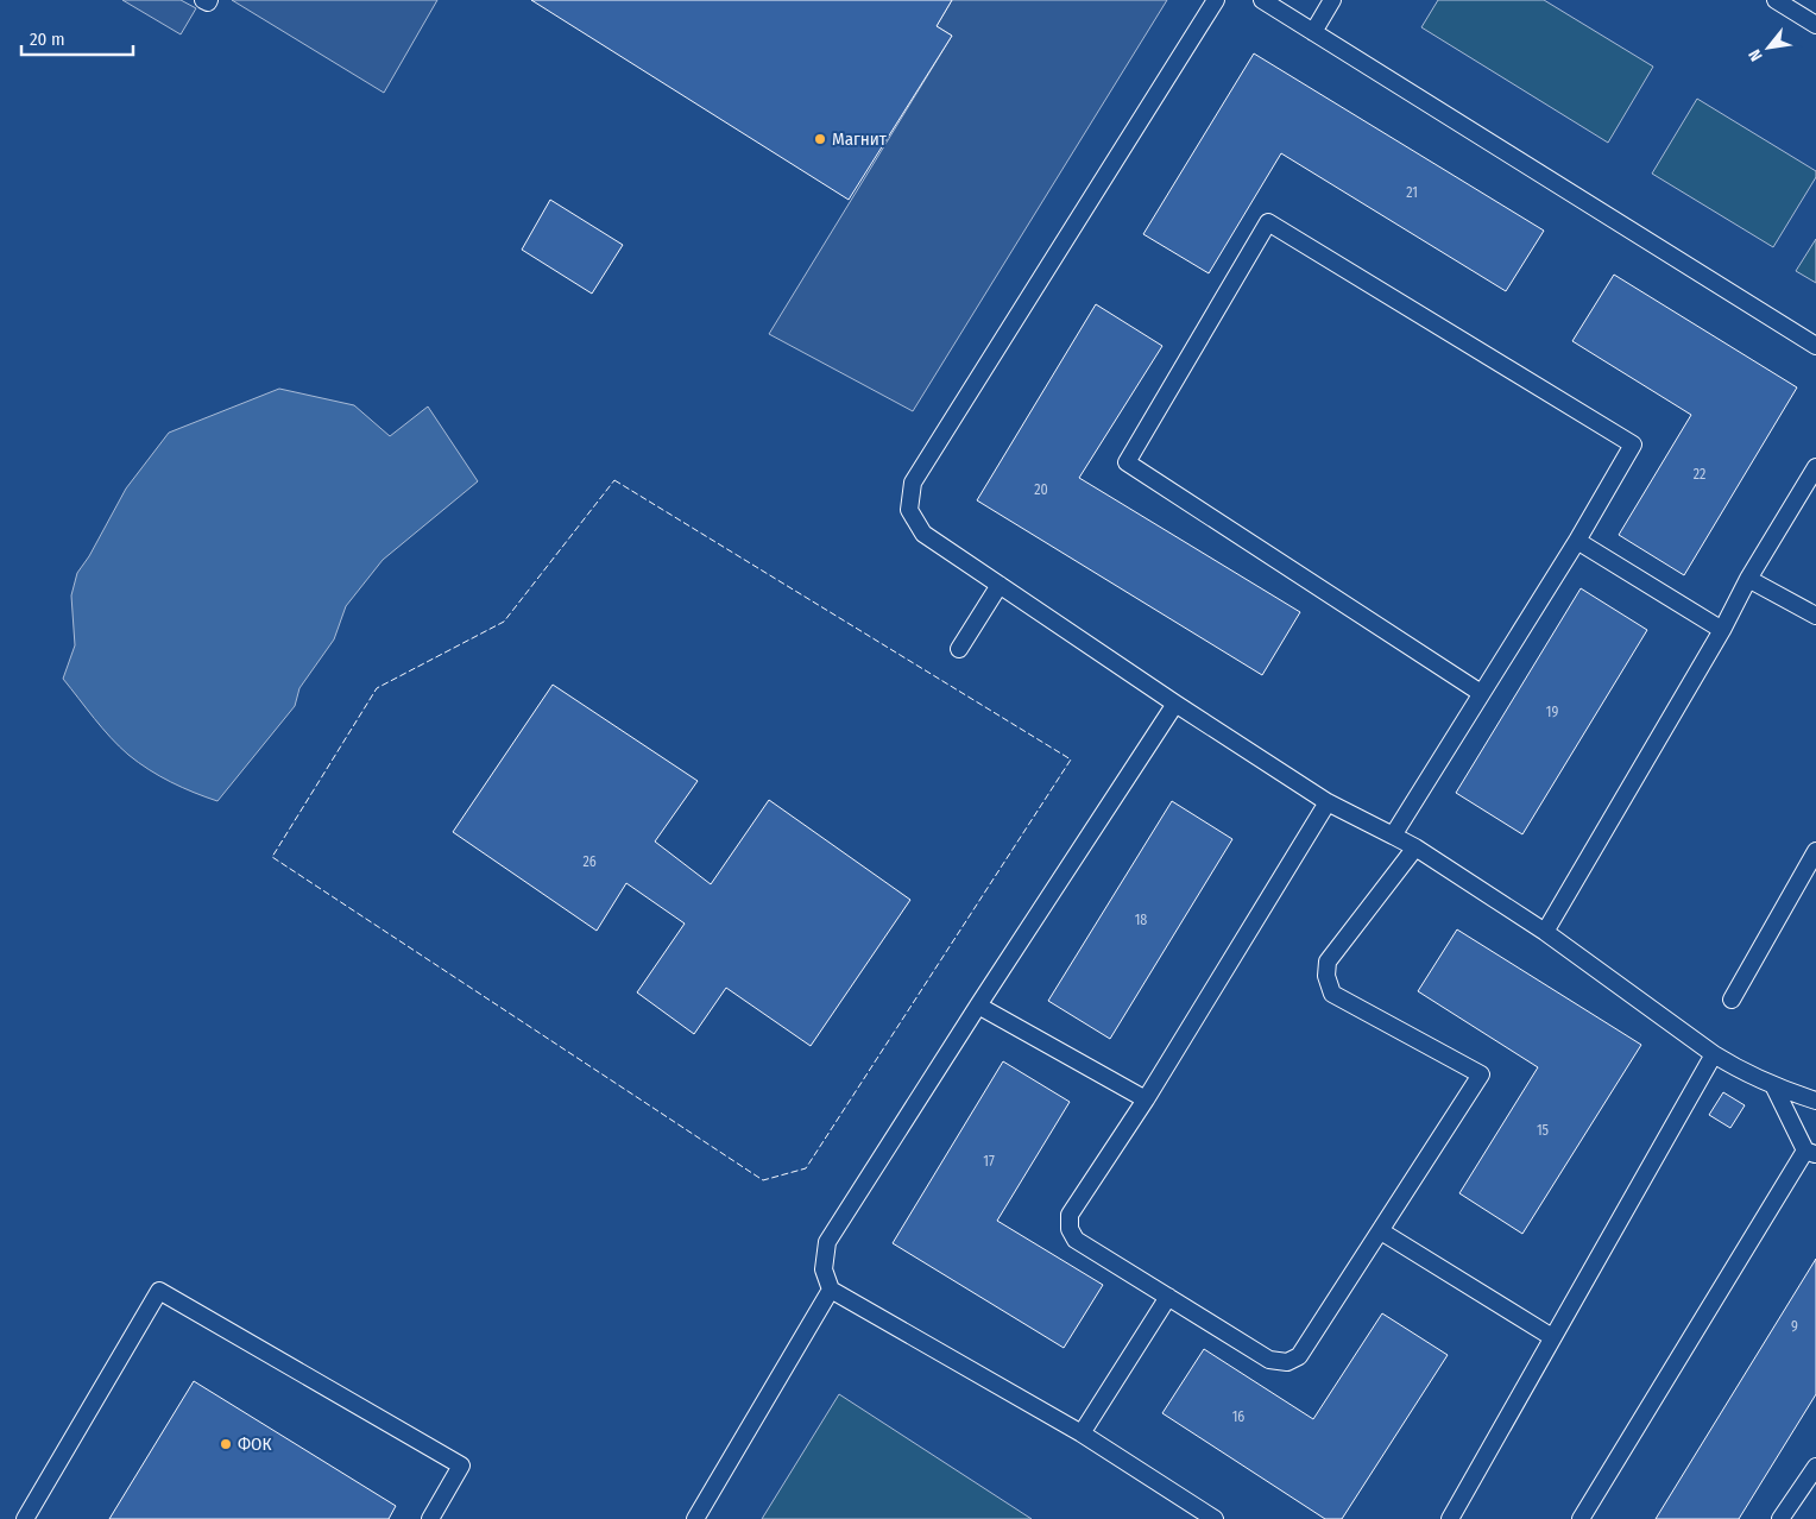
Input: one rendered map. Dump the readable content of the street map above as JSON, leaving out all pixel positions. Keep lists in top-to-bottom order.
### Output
{
  "places": ["Магнит", "ФОК"],
  "house_numbers": [
    "21",
    "22",
    "20",
    "19",
    "26",
    "18",
    "15",
    "17",
    "9",
    "16"
  ],
  "scale_bar": "20 m",
  "north": "bottom left"
}
